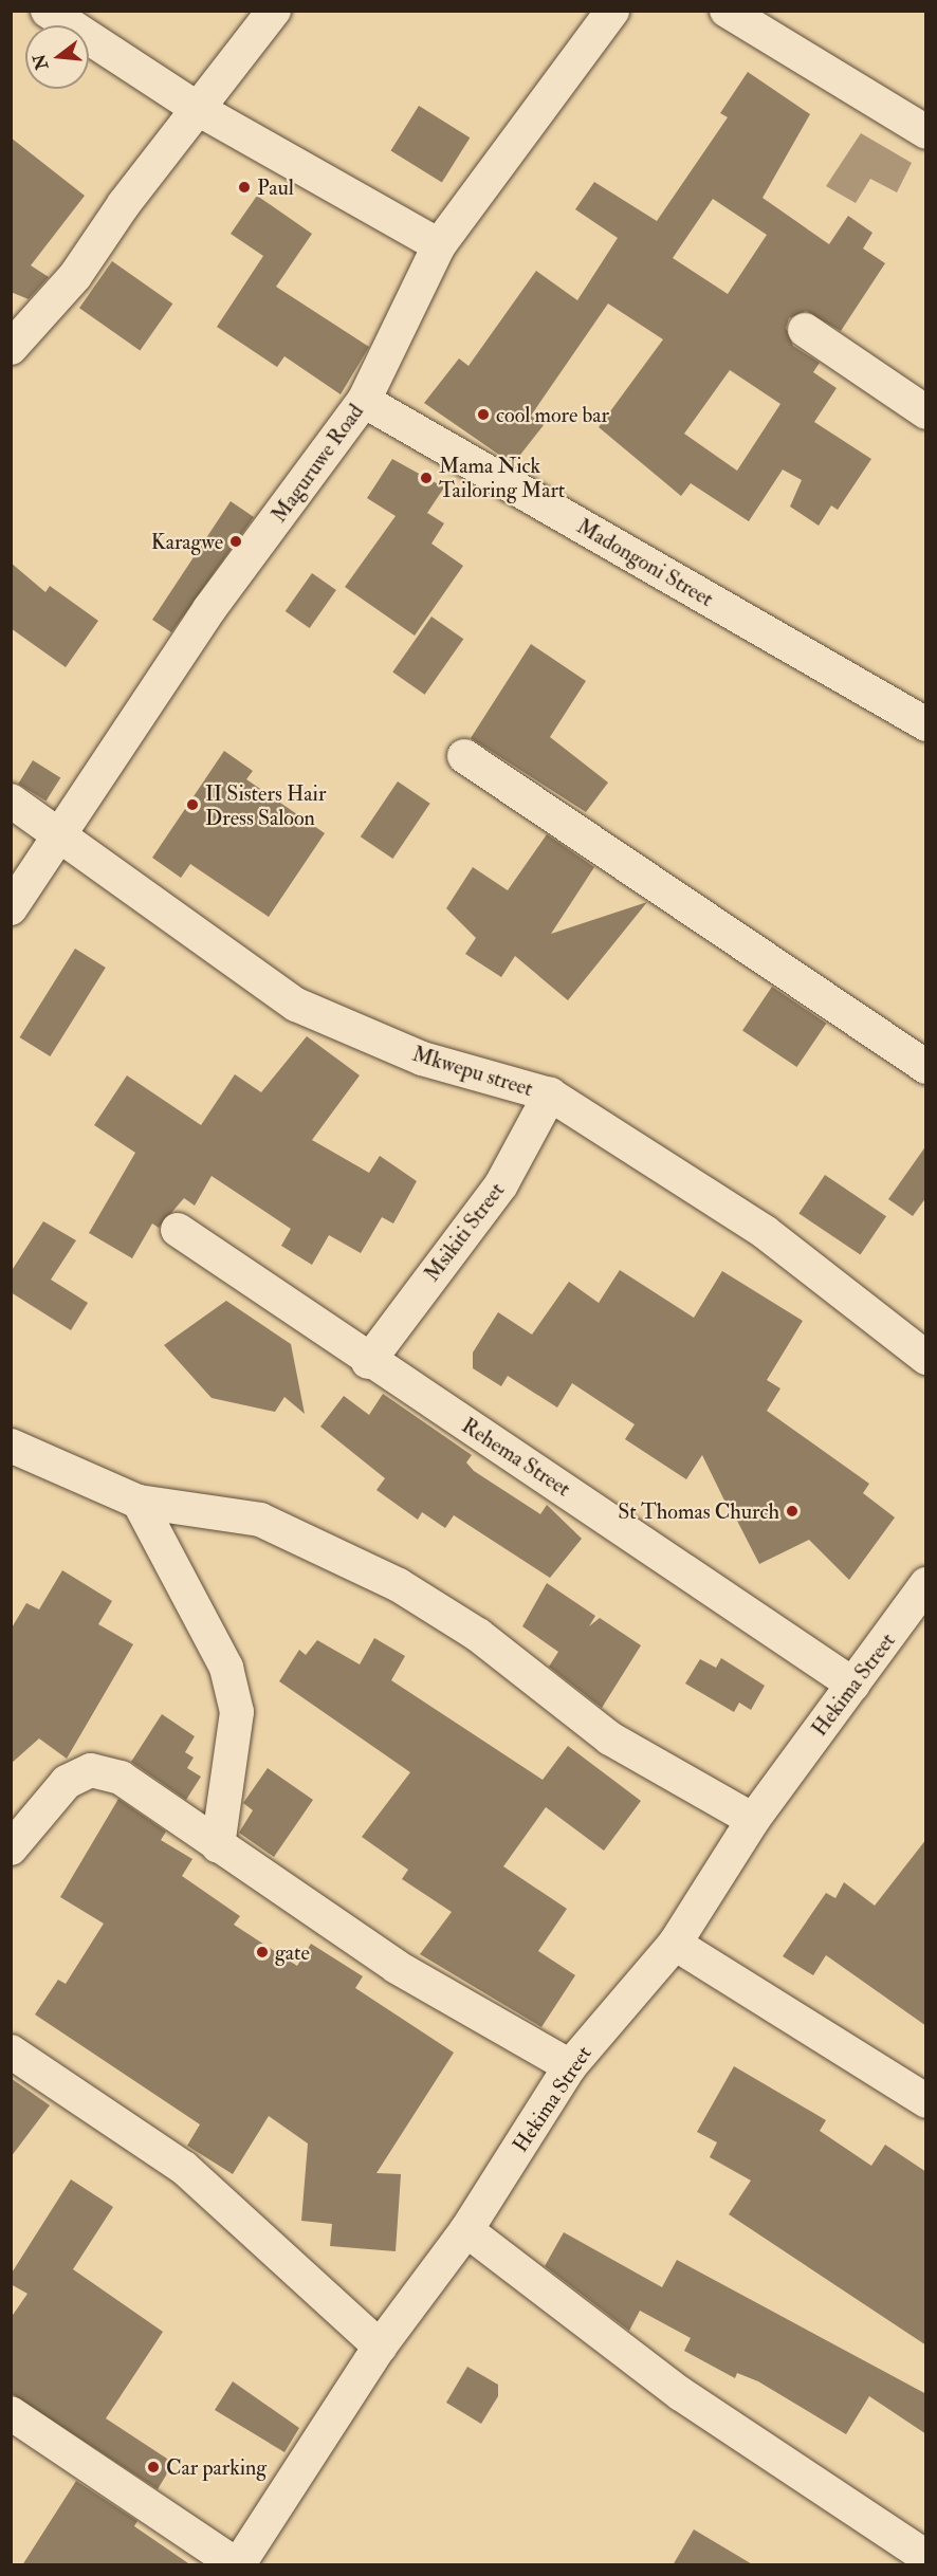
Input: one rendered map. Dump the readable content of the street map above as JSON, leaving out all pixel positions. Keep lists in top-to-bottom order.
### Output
{
  "streets": {
    "street": [
      "Maguruwe Road",
      "Madongoni Street",
      "Mkwepu street",
      "Msikiti Street",
      "Rehema Street",
      "Hekima Street"
    ]
  },
  "crossings": [
    ["Maguruwe Road", "Madongoni Street"],
    ["Maguruwe Road", "Mkwepu street"],
    ["Mkwepu street", "Msikiti Street"],
    ["Msikiti Street", "Rehema Street"],
    ["Rehema Street", "Hekima Street"]
  ],
  "places": [
    "Paul",
    "cool more bar",
    "Mama Nick Tailoring Mart",
    "Karagwe",
    "II Sisters Hair Dress Saloon",
    "St Thomas Church",
    "gate",
    "Car parking"
  ],
  "north": "left"
}
